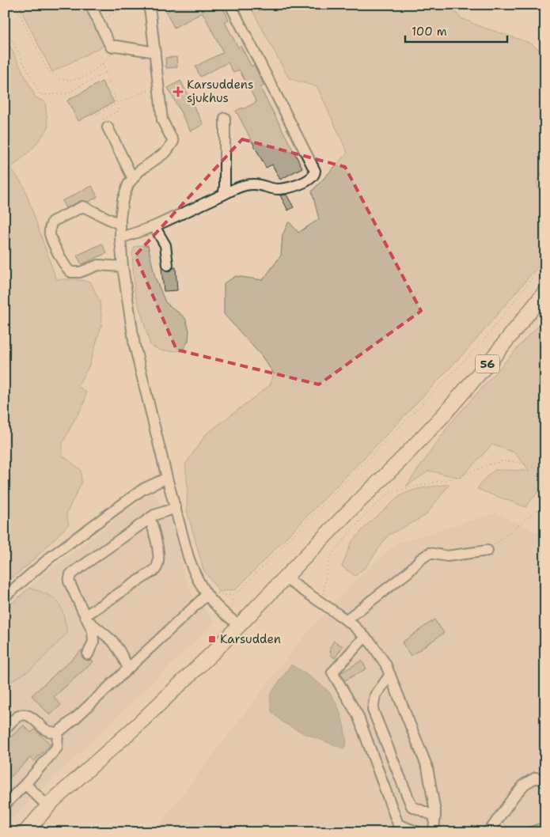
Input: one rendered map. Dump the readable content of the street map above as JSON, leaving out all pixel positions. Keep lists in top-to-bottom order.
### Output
{
  "streets": {
    "highway": ["56"]
  },
  "places": {
    "health": ["Karsuddens sjukhus"],
    "transit": ["Karsudden"]
  },
  "scale_bar": "100 m"
}
